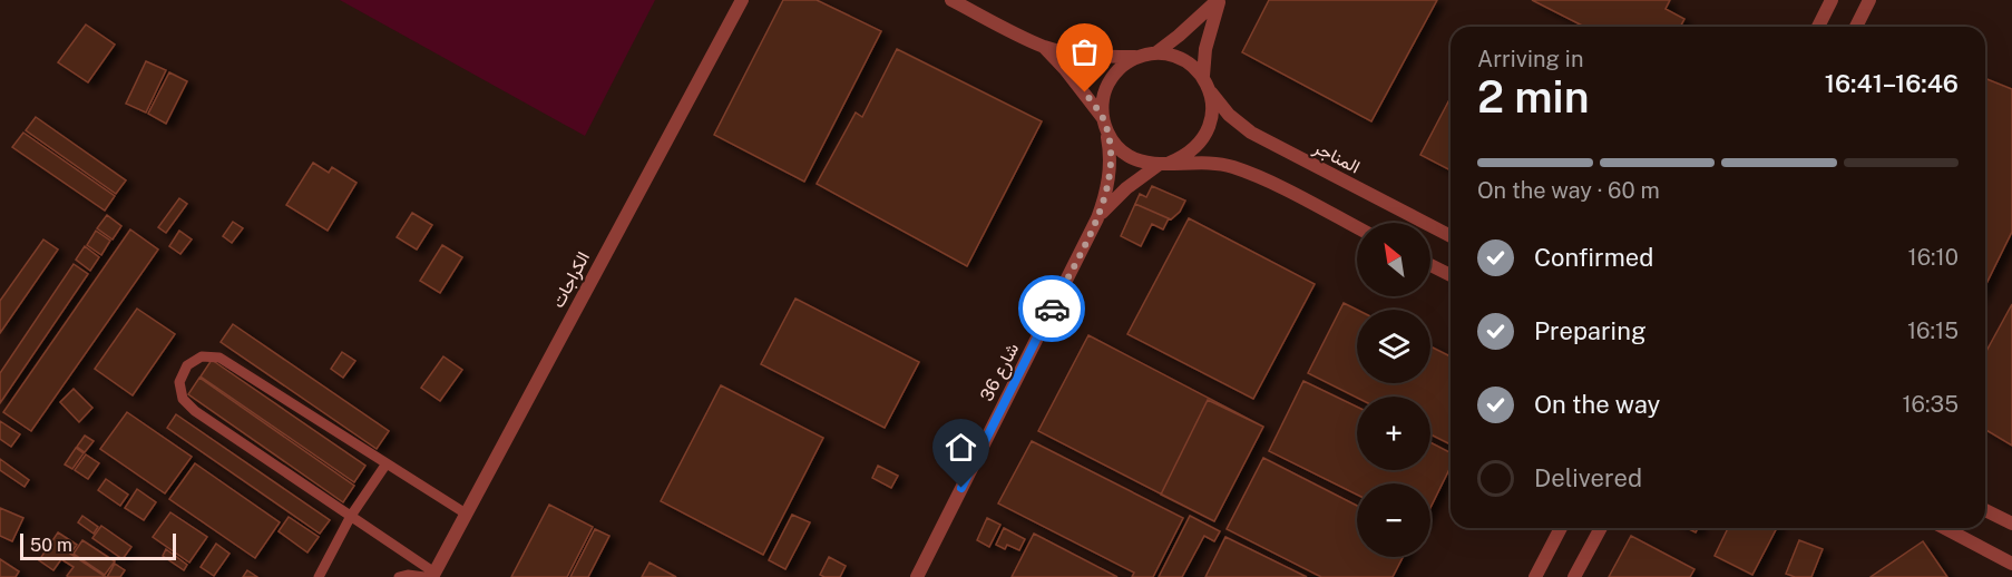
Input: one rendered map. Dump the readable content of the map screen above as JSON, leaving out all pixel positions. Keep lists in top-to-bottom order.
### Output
{
  "streets": {
    "street": ["المناجر", "الكراجات", "شارع 36"]
  },
  "crossings": [
    ["المناجر", "شارع 36"]
  ],
  "scale_bar": "50 m",
  "north": "top left",
  "page": {
    "heading": ["2 min", "Arriving in", "16:41–16:46"],
    "bar": "On the way · 60 m",
    "list": [
      ["Confirmed", "16:10"],
      ["Preparing", "16:15"],
      ["On the way", "16:35"],
      "Delivered"
    ],
    "map_buttons": ["+", "−"],
    "scale": "50 m"
  }
}
